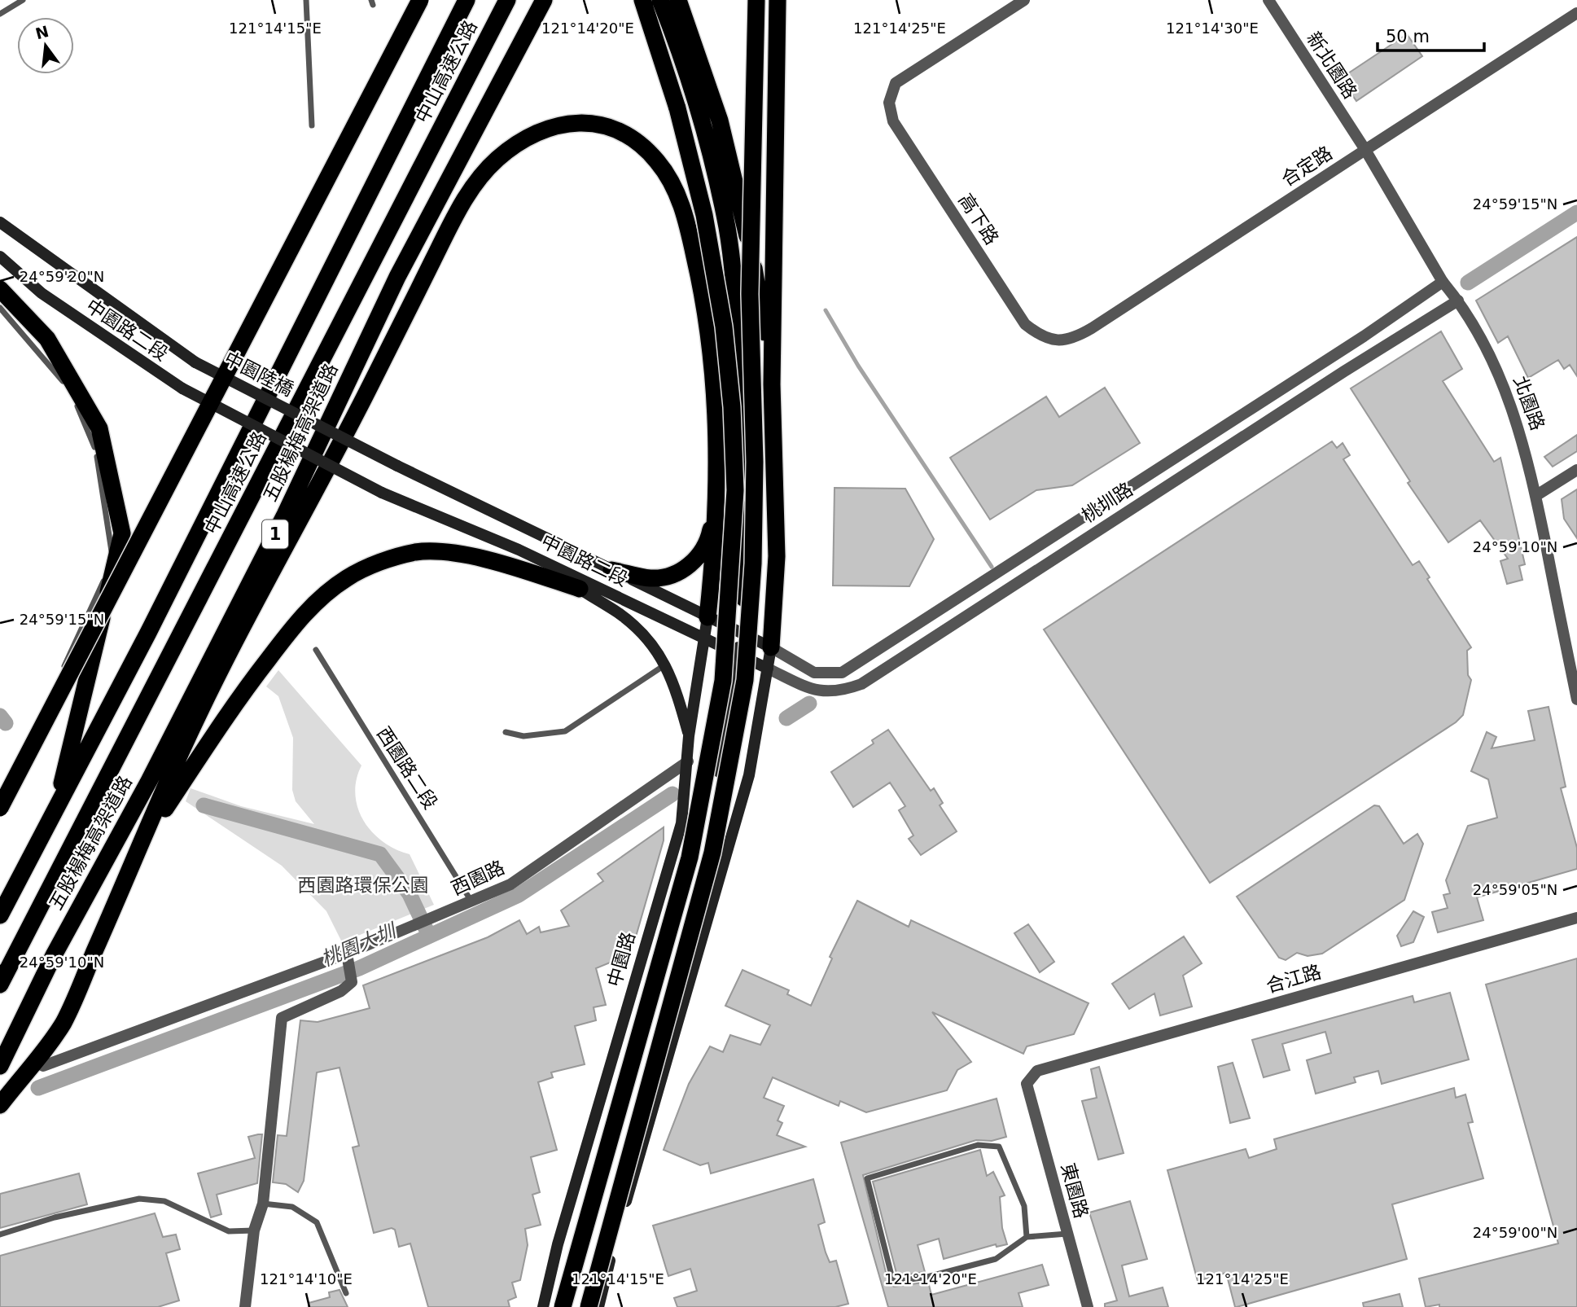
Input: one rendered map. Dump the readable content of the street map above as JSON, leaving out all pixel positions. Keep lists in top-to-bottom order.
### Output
{
  "streets": {
    "highway": ["中山高速公路", "五股楊梅高架道路", "1"],
    "main road": ["中園路二段", "中園陸橋", "中園路"],
    "street": [
      "新北園路",
      "合定路",
      "高下路",
      "北園路",
      "桃圳路",
      "西園路",
      "合江路",
      "東園路"
    ],
    "lane": ["西園路二段"]
  },
  "crossings": [
    ["新北園路", "合定路"],
    ["新北園路", "北園路"],
    ["合定路", "高下路"],
    ["合定路", "北園路"],
    ["中園路二段", "中園陸橋"],
    ["中園路二段", "桃圳路"],
    ["中園路二段", "中園路"],
    ["北園路", "桃圳路"],
    ["西園路二段", "西園路"],
    ["西園路", "中園路"],
    ["合江路", "東園路"]
  ],
  "water": ["桃園大圳"],
  "parks": ["西園路環保公園"],
  "scale_bar": "50 m",
  "north": "top",
  "coordinates": [
    "121°14'15\"E",
    "121°14'20\"E",
    "121°14'25\"E",
    "121°14'30\"E",
    "24°59'15\"N",
    "24°59'20\"N",
    "24°59'10\"N",
    "24°59'05\"N",
    "24°59'00\"N",
    "121°14'10\"E"
  ]
}
